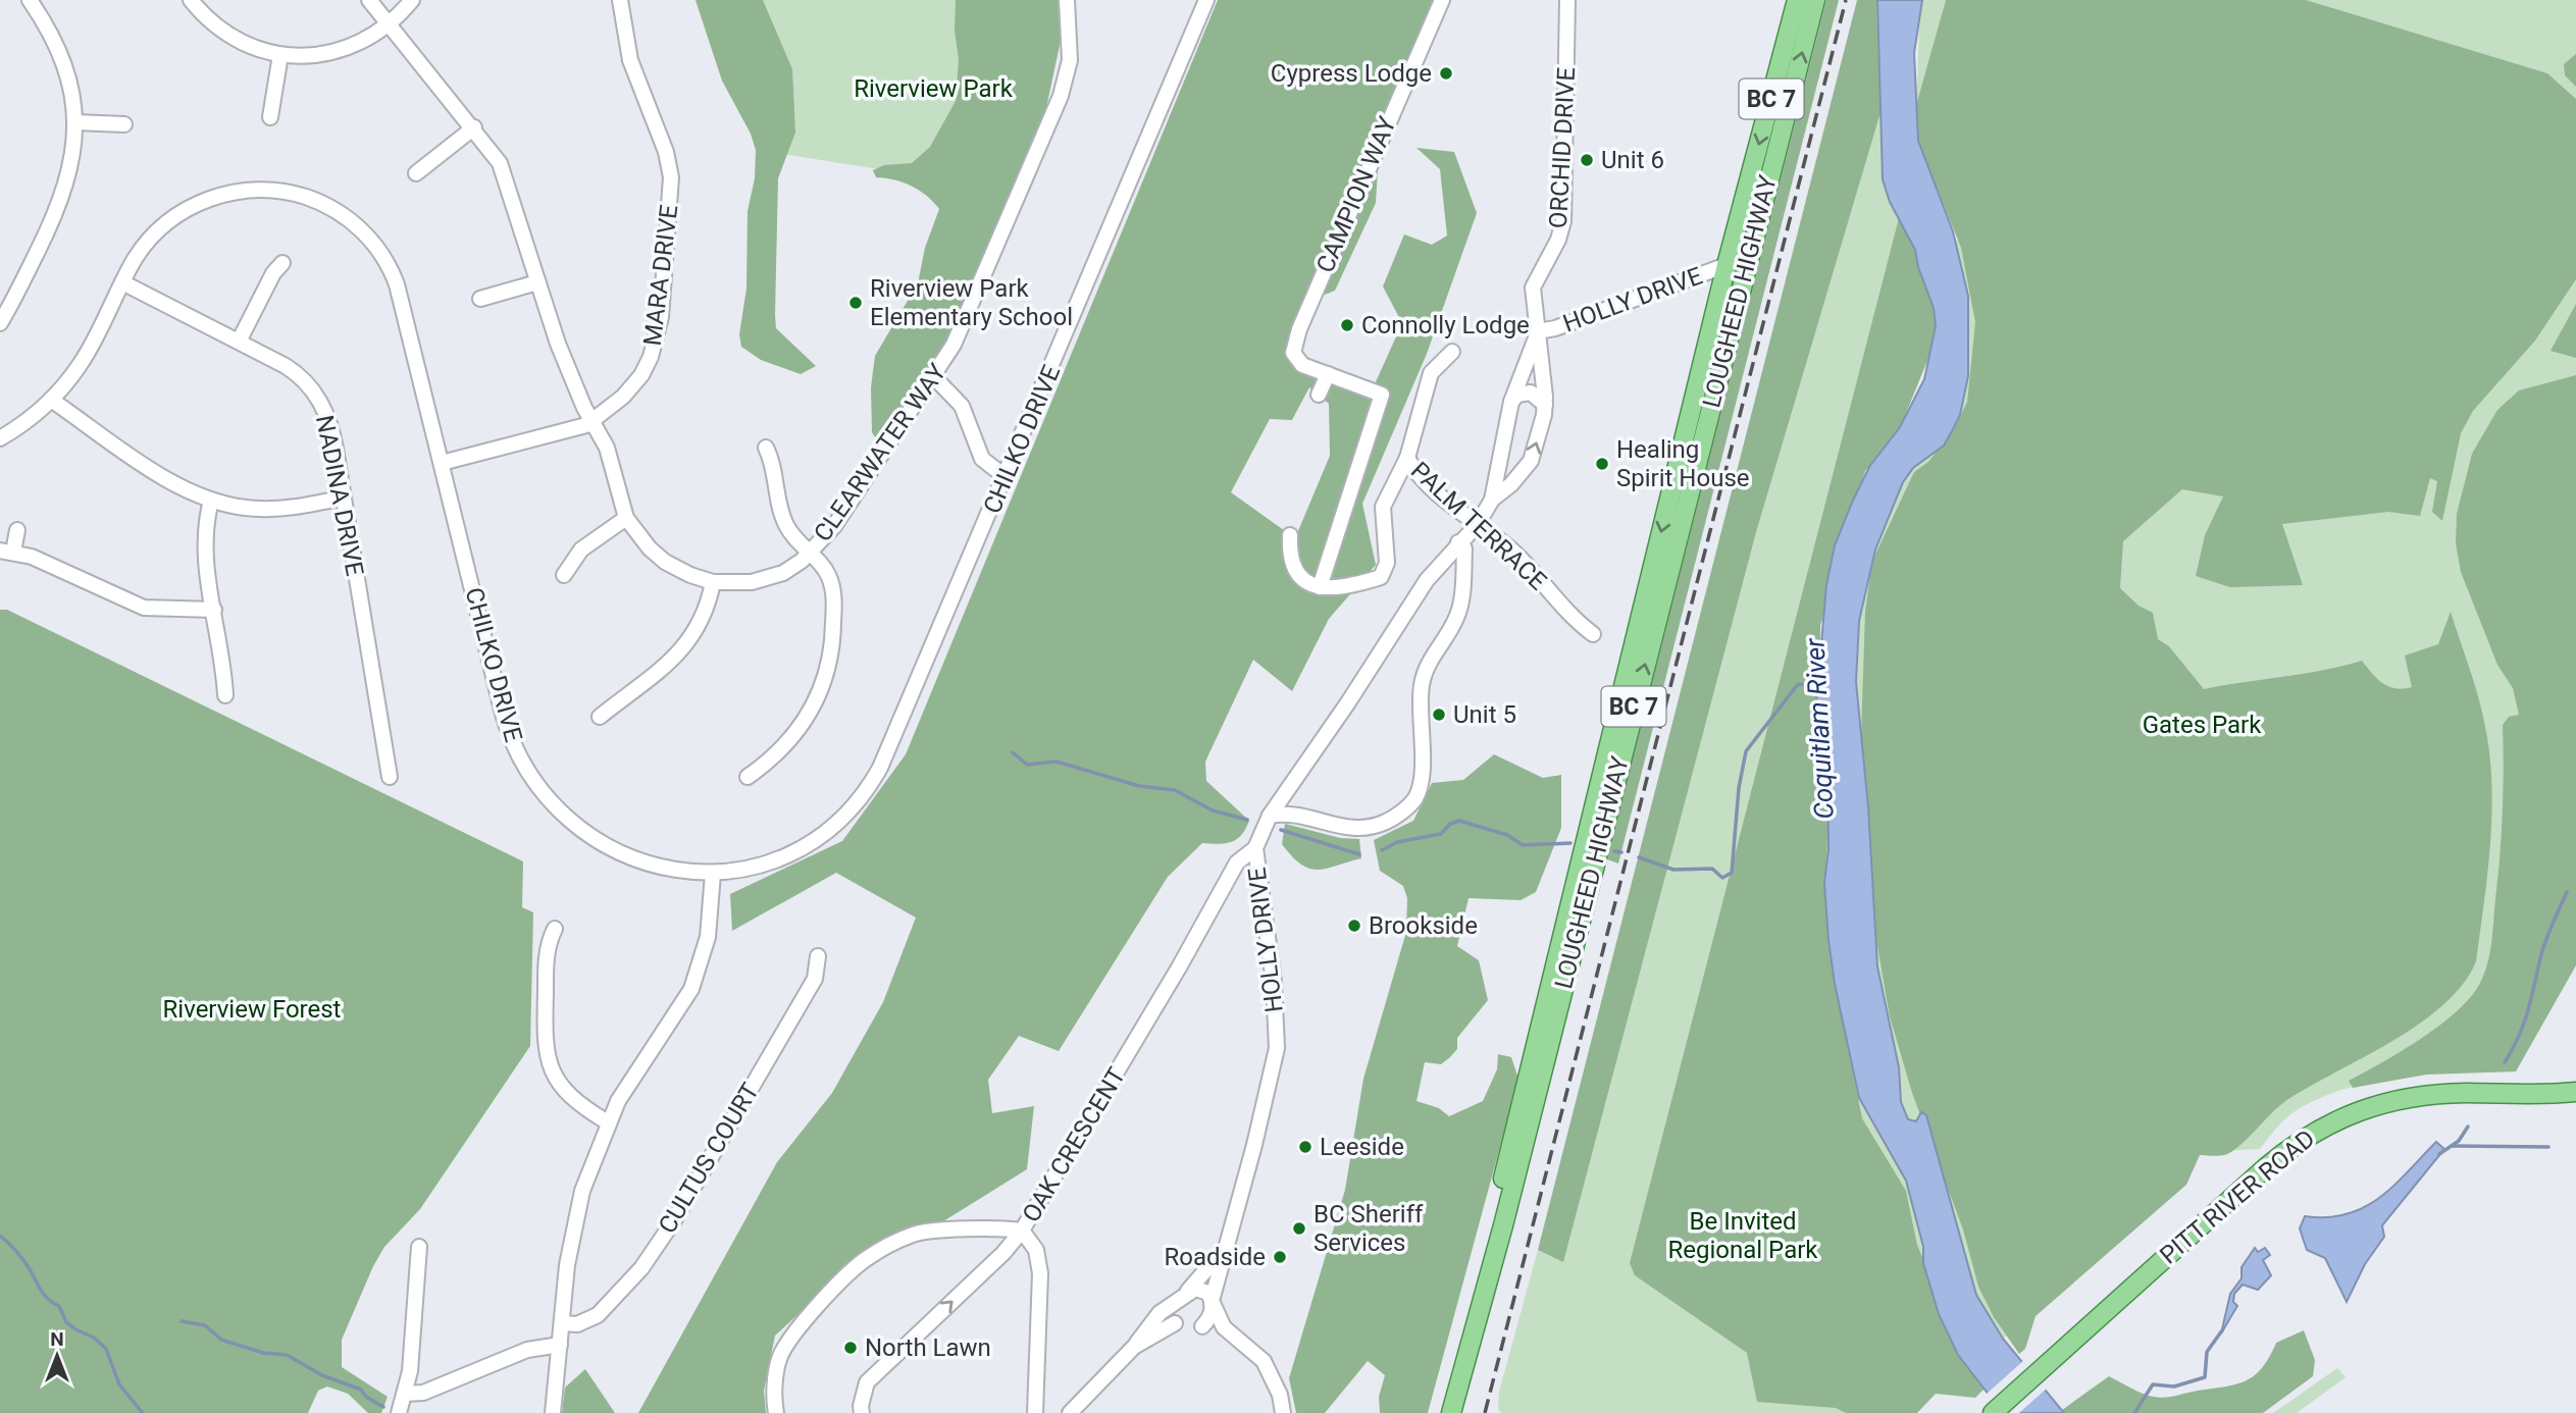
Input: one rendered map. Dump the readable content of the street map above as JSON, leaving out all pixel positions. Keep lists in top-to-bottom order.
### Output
{
  "streets": {
    "main road": ["BC 7", "LOUGHEED HIGHWAY", "PITT RIVER ROAD"],
    "street": [
      "ORCHID DRIVE",
      "CAMPION WAY",
      "MARA DRIVE",
      "HOLLY DRIVE",
      "CHILKO DRIVE",
      "CLEARWATER WAY",
      "NADINA DRIVE",
      "PALM TERRACE",
      "OAK CRESCENT",
      "CULTUS COURT"
    ]
  },
  "crossings": [
    ["ORCHID DRIVE", "HOLLY DRIVE"],
    ["CAMPION WAY", "PALM TERRACE"],
    ["MARA DRIVE", "CHILKO DRIVE"],
    ["MARA DRIVE", "CLEARWATER WAY"],
    ["LOUGHEED HIGHWAY", "HOLLY DRIVE"],
    ["HOLLY DRIVE", "PALM TERRACE"],
    ["HOLLY DRIVE", "OAK CRESCENT"],
    ["CHILKO DRIVE", "NADINA DRIVE"]
  ],
  "water": ["Coquitlam River"],
  "parks": [
    "Riverview Park",
    "Gates Park",
    "Riverview Forest",
    "Be Invited Regional Park"
  ],
  "places": [
    "Cypress Lodge",
    "Unit 6",
    "Riverview Park Elementary School",
    "Connolly Lodge",
    "Healing Spirit House",
    "Unit 5",
    "Brookside",
    "Leeside",
    "BC Sheriff Services",
    "Roadside",
    "North Lawn"
  ],
  "north": "top"
}
